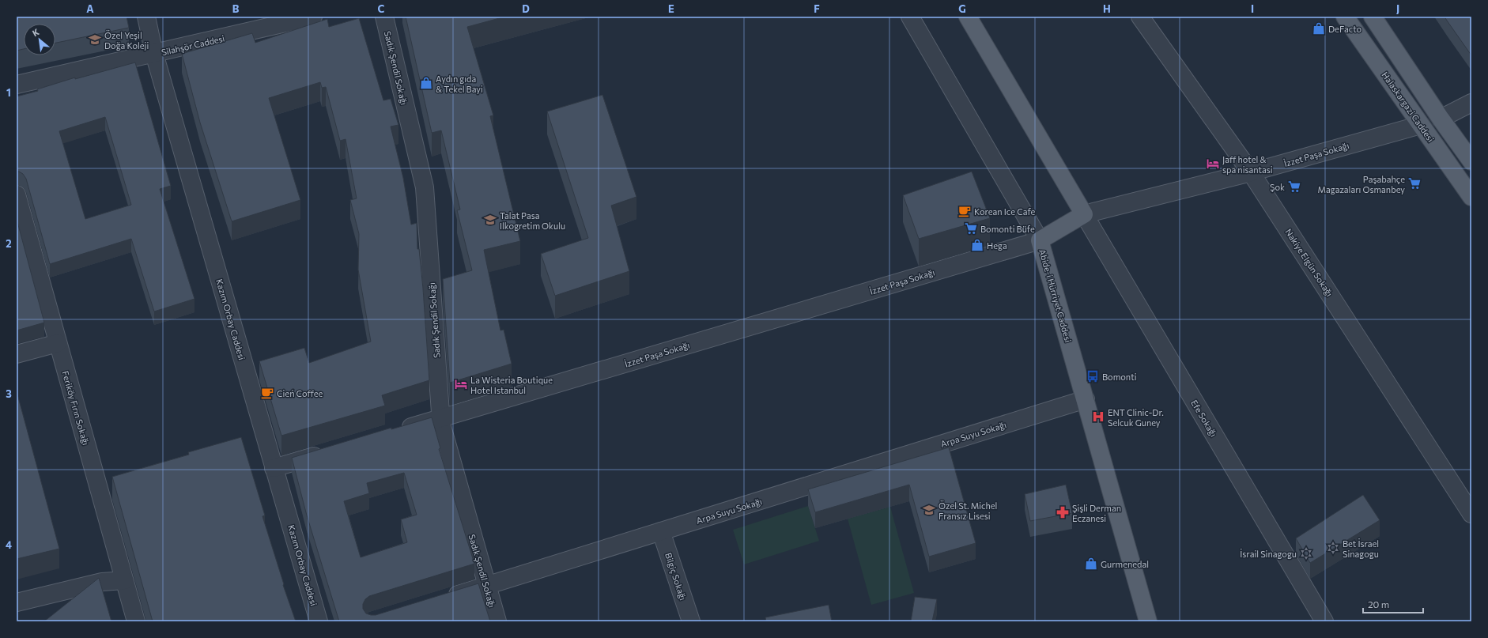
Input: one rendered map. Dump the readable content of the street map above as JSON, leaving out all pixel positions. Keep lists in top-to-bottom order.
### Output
{
  "streets": {
    "main road": ["Halaskargazi Caddesi", "Abide-i Hürriyet Caddesi"],
    "street": [
      "Silahşör Caddesi",
      "Sadık Şendil Sokağı",
      "İzzet Paşa Sokağı",
      "Nakiye Elgün Sokağı",
      "Kazım Orbay Caddesi",
      "Feriköy Fırın Sokağı",
      "Efe Sokağı",
      "Arpa Suyu Sokağı",
      "Bilgiç Sokağı"
    ]
  },
  "crossings": [
    ["Silahşör Caddesi", "Kazım Orbay Caddesi"],
    ["Sadık Şendil Sokağı", "İzzet Paşa Sokağı"],
    ["Sadık Şendil Sokağı", "Arpa Suyu Sokağı"],
    ["Halaskargazi Caddesi", "İzzet Paşa Sokağı"],
    ["İzzet Paşa Sokağı", "Nakiye Elgün Sokağı"],
    ["İzzet Paşa Sokağı", "Abide-i Hürriyet Caddesi"],
    ["İzzet Paşa Sokağı", "Efe Sokağı"],
    ["Abide-i Hürriyet Caddesi", "Efe Sokağı"],
    ["Abide-i Hürriyet Caddesi", "Arpa Suyu Sokağı"],
    ["Arpa Suyu Sokağı", "Bilgiç Sokağı"]
  ],
  "places": {
    "shop": [
      "DeFacto",
      "Aydın gıda & Tekel Bayi",
      "Hega",
      "Gurmenedal"
    ],
    "school or university": ["Özel Yeşil Doğa Koleji", "Talat Pasa Ilkogretim Okulu", "Özel St. Michel Fransız Lisesi"],
    "hotel": ["Jaff hotel & spa nisantasi", "La Wisteria Boutique Hotel Istanbul"],
    "supermarket": ["Paşabahçe Magazaları Osmanbey", "Şok", "Bomonti Büfe"],
    "cafe": ["Korean Ice Cafe", "Cień Coffee"],
    "bus stop": ["Bomonti"],
    "hospital": ["ENT Clinic-Dr. Selcuk Guney"],
    "pharmacy": ["Şişli Derman Eczanesi"],
    "synagogue": ["Bet İsrael Sinagogu", "İsrail Sinagogu"]
  },
  "scale_bar": "20 m",
  "north": "top left",
  "grid": {
    "columns": [
      "A",
      "B",
      "C",
      "D",
      "E",
      "F",
      "G",
      "H",
      "I",
      "J"
    ],
    "rows": [
      "1",
      "2",
      "3",
      "4"
    ]
  }
}
